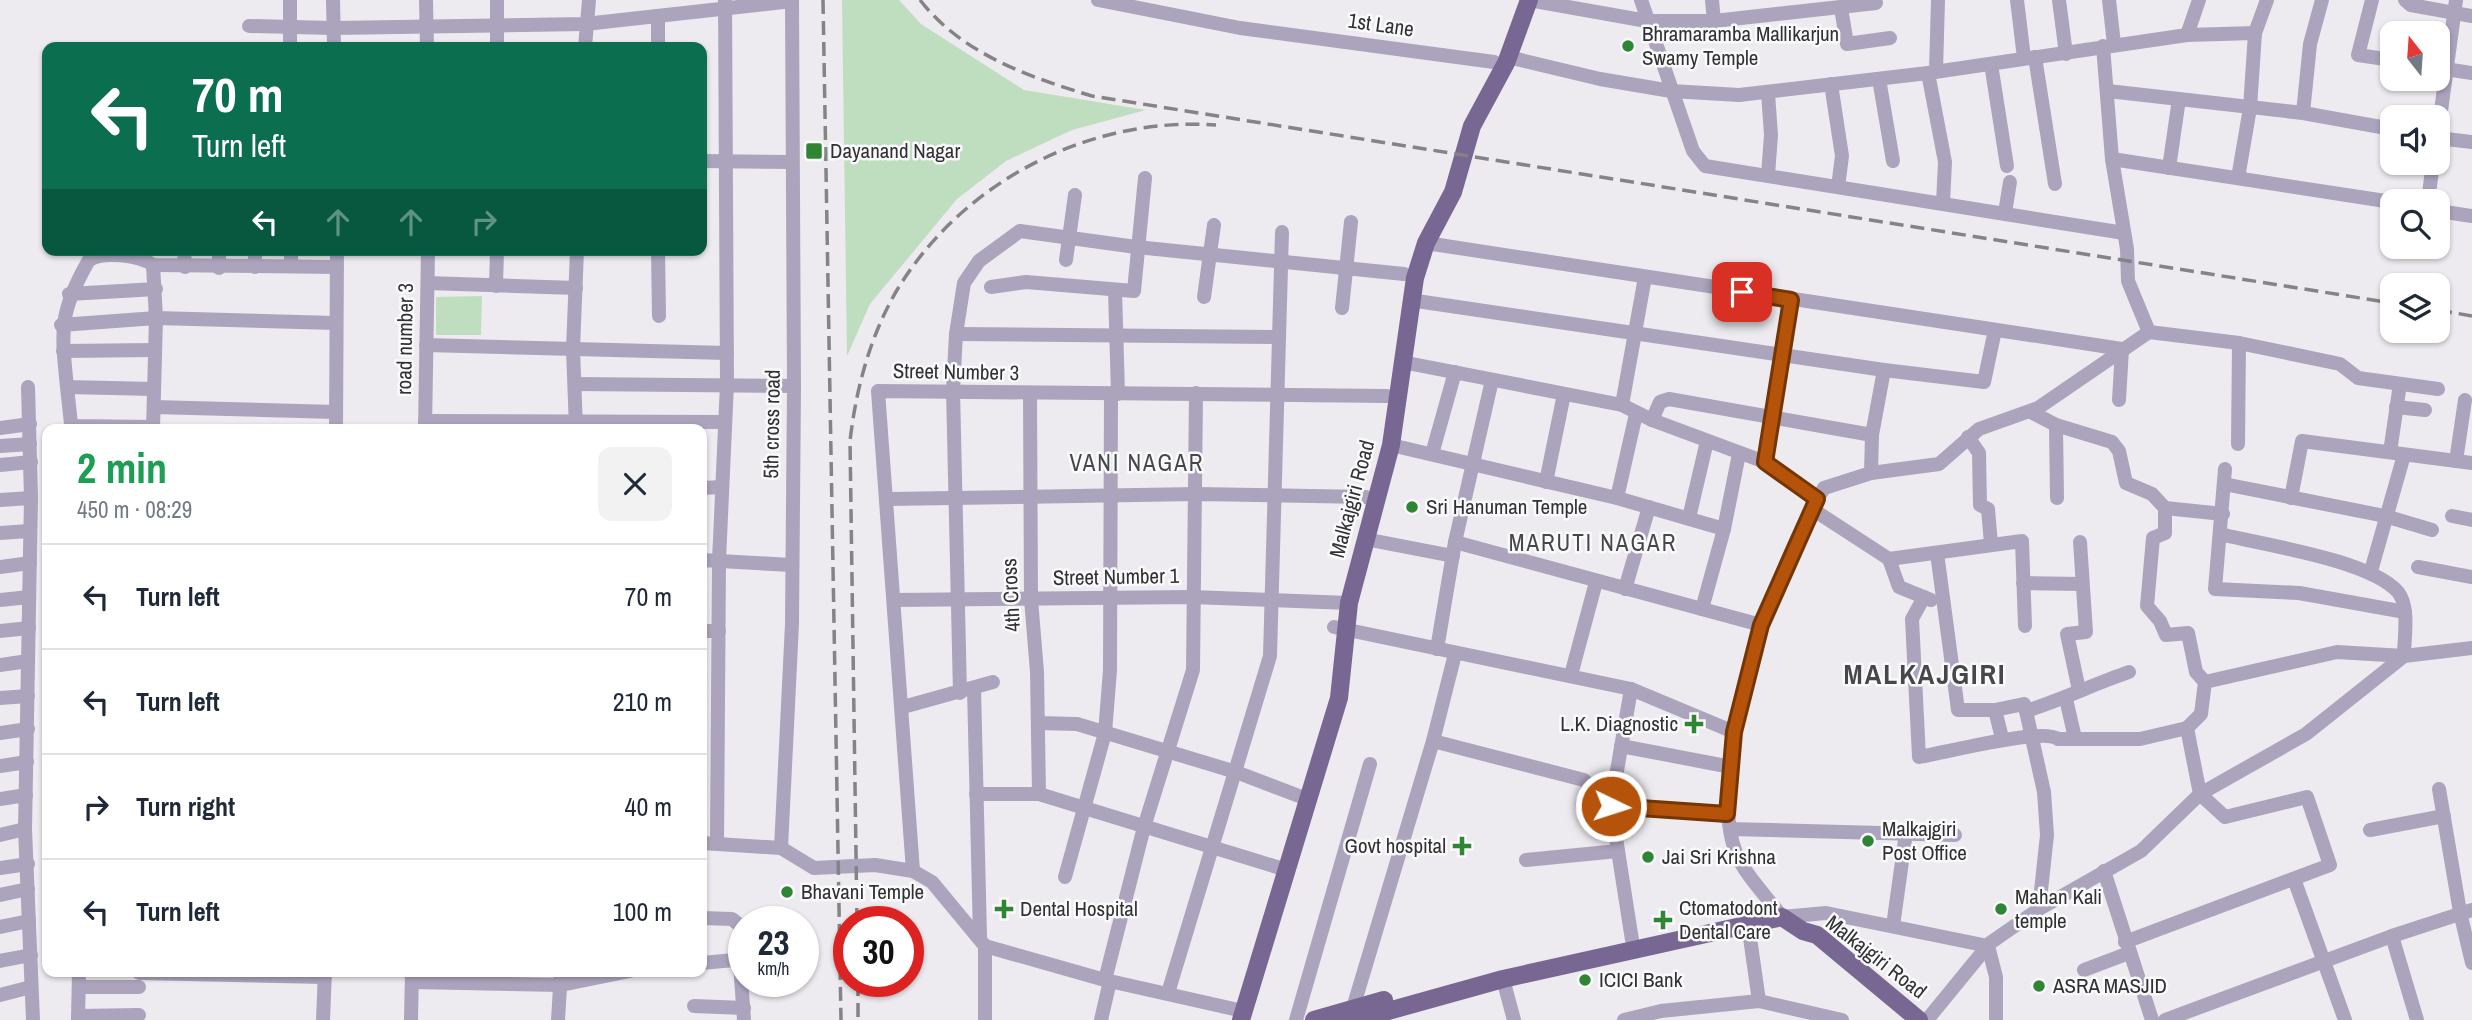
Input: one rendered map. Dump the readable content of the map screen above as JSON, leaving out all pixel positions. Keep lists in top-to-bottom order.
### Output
{
  "streets": {
    "main road": ["Malkajgiri Road"],
    "street": [
      "1st Lane",
      "road number 3",
      "Street Number 3",
      "5th cross road",
      "Street Number 1",
      "4th Cross"
    ]
  },
  "crossings": [
    ["1st Lane", "Malkajgiri Road"],
    ["Street Number 3", "Malkajgiri Road"],
    ["Street Number 3", "Street Number 1"],
    ["Street Number 3", "4th Cross"],
    ["Malkajgiri Road", "Street Number 1"],
    ["Street Number 1", "4th Cross"]
  ],
  "districts": ["VANI NAGAR", "MARUTI NAGAR", "MALKAJGIRI"],
  "places": {
    "other": [
      "Bhramaramba Mallikarjun Swamy Temple",
      "Sri Hanuman Temple",
      "Malkajgiri Post Office",
      "Jai Sri Krishna",
      "Bhavani Temple",
      "Mahan Kali temple",
      "ICICI Bank",
      "ASRA MASJID"
    ],
    "transit": ["Dayanand Nagar"],
    "health": [
      "L.K. Diagnostic",
      "Govt hospital",
      "Dental Hospital",
      "Ctomatodont Dental Care"
    ]
  },
  "north": "top",
  "page": {
    "turn": ["70 m", "Turn left"],
    "heading": ["2 min", "450 m · 08:29"],
    "list": [
      {
        "name": "Turn left",
        "value": "70 m"
      },
      {
        "name": "Turn left",
        "value": "210 m"
      },
      {
        "name": "Turn right",
        "value": "40 m"
      },
      {
        "name": "Turn left",
        "value": "100 m"
      }
    ],
    "speed": "23 km/h",
    "limit": "30"
  }
}
